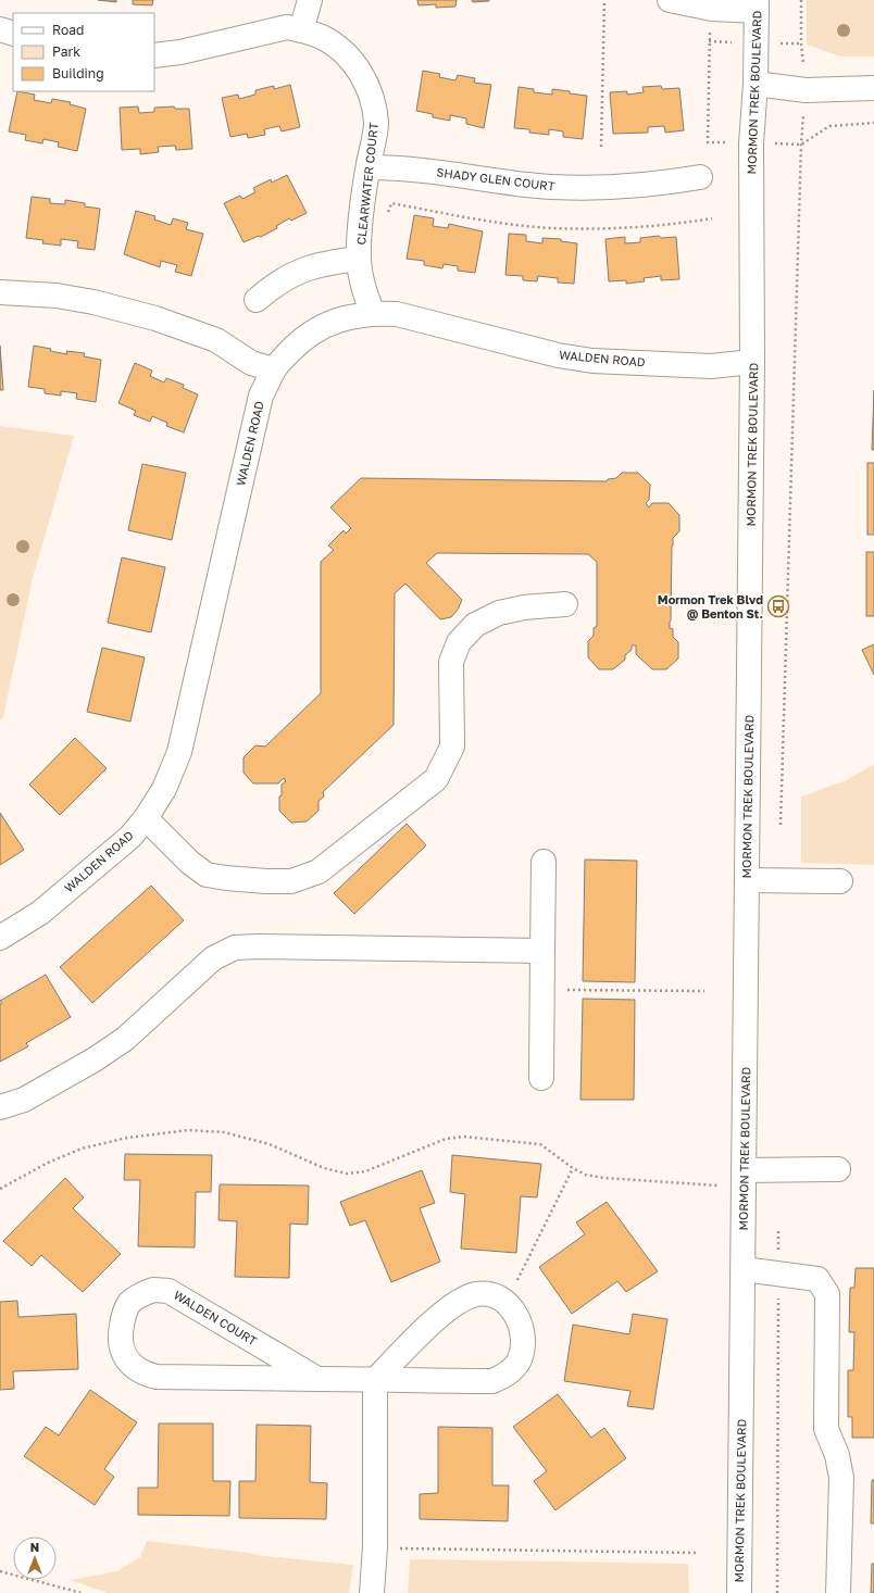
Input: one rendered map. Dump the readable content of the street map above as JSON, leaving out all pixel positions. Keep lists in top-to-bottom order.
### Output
{
  "streets": {
    "street": [
      "MORMON TREK BOULEVARD",
      "SHADY GLEN COURT",
      "CLEARWATER COURT",
      "WALDEN ROAD",
      "WALDEN COURT"
    ]
  },
  "crossings": [
    ["MORMON TREK BOULEVARD", "WALDEN ROAD"],
    ["SHADY GLEN COURT", "CLEARWATER COURT"],
    ["CLEARWATER COURT", "WALDEN ROAD"]
  ],
  "places": {
    "bus stop": ["Mormon Trek Blvd @ Benton St."]
  },
  "legend": ["Road", "Park", "Building"],
  "north": "top"
}
